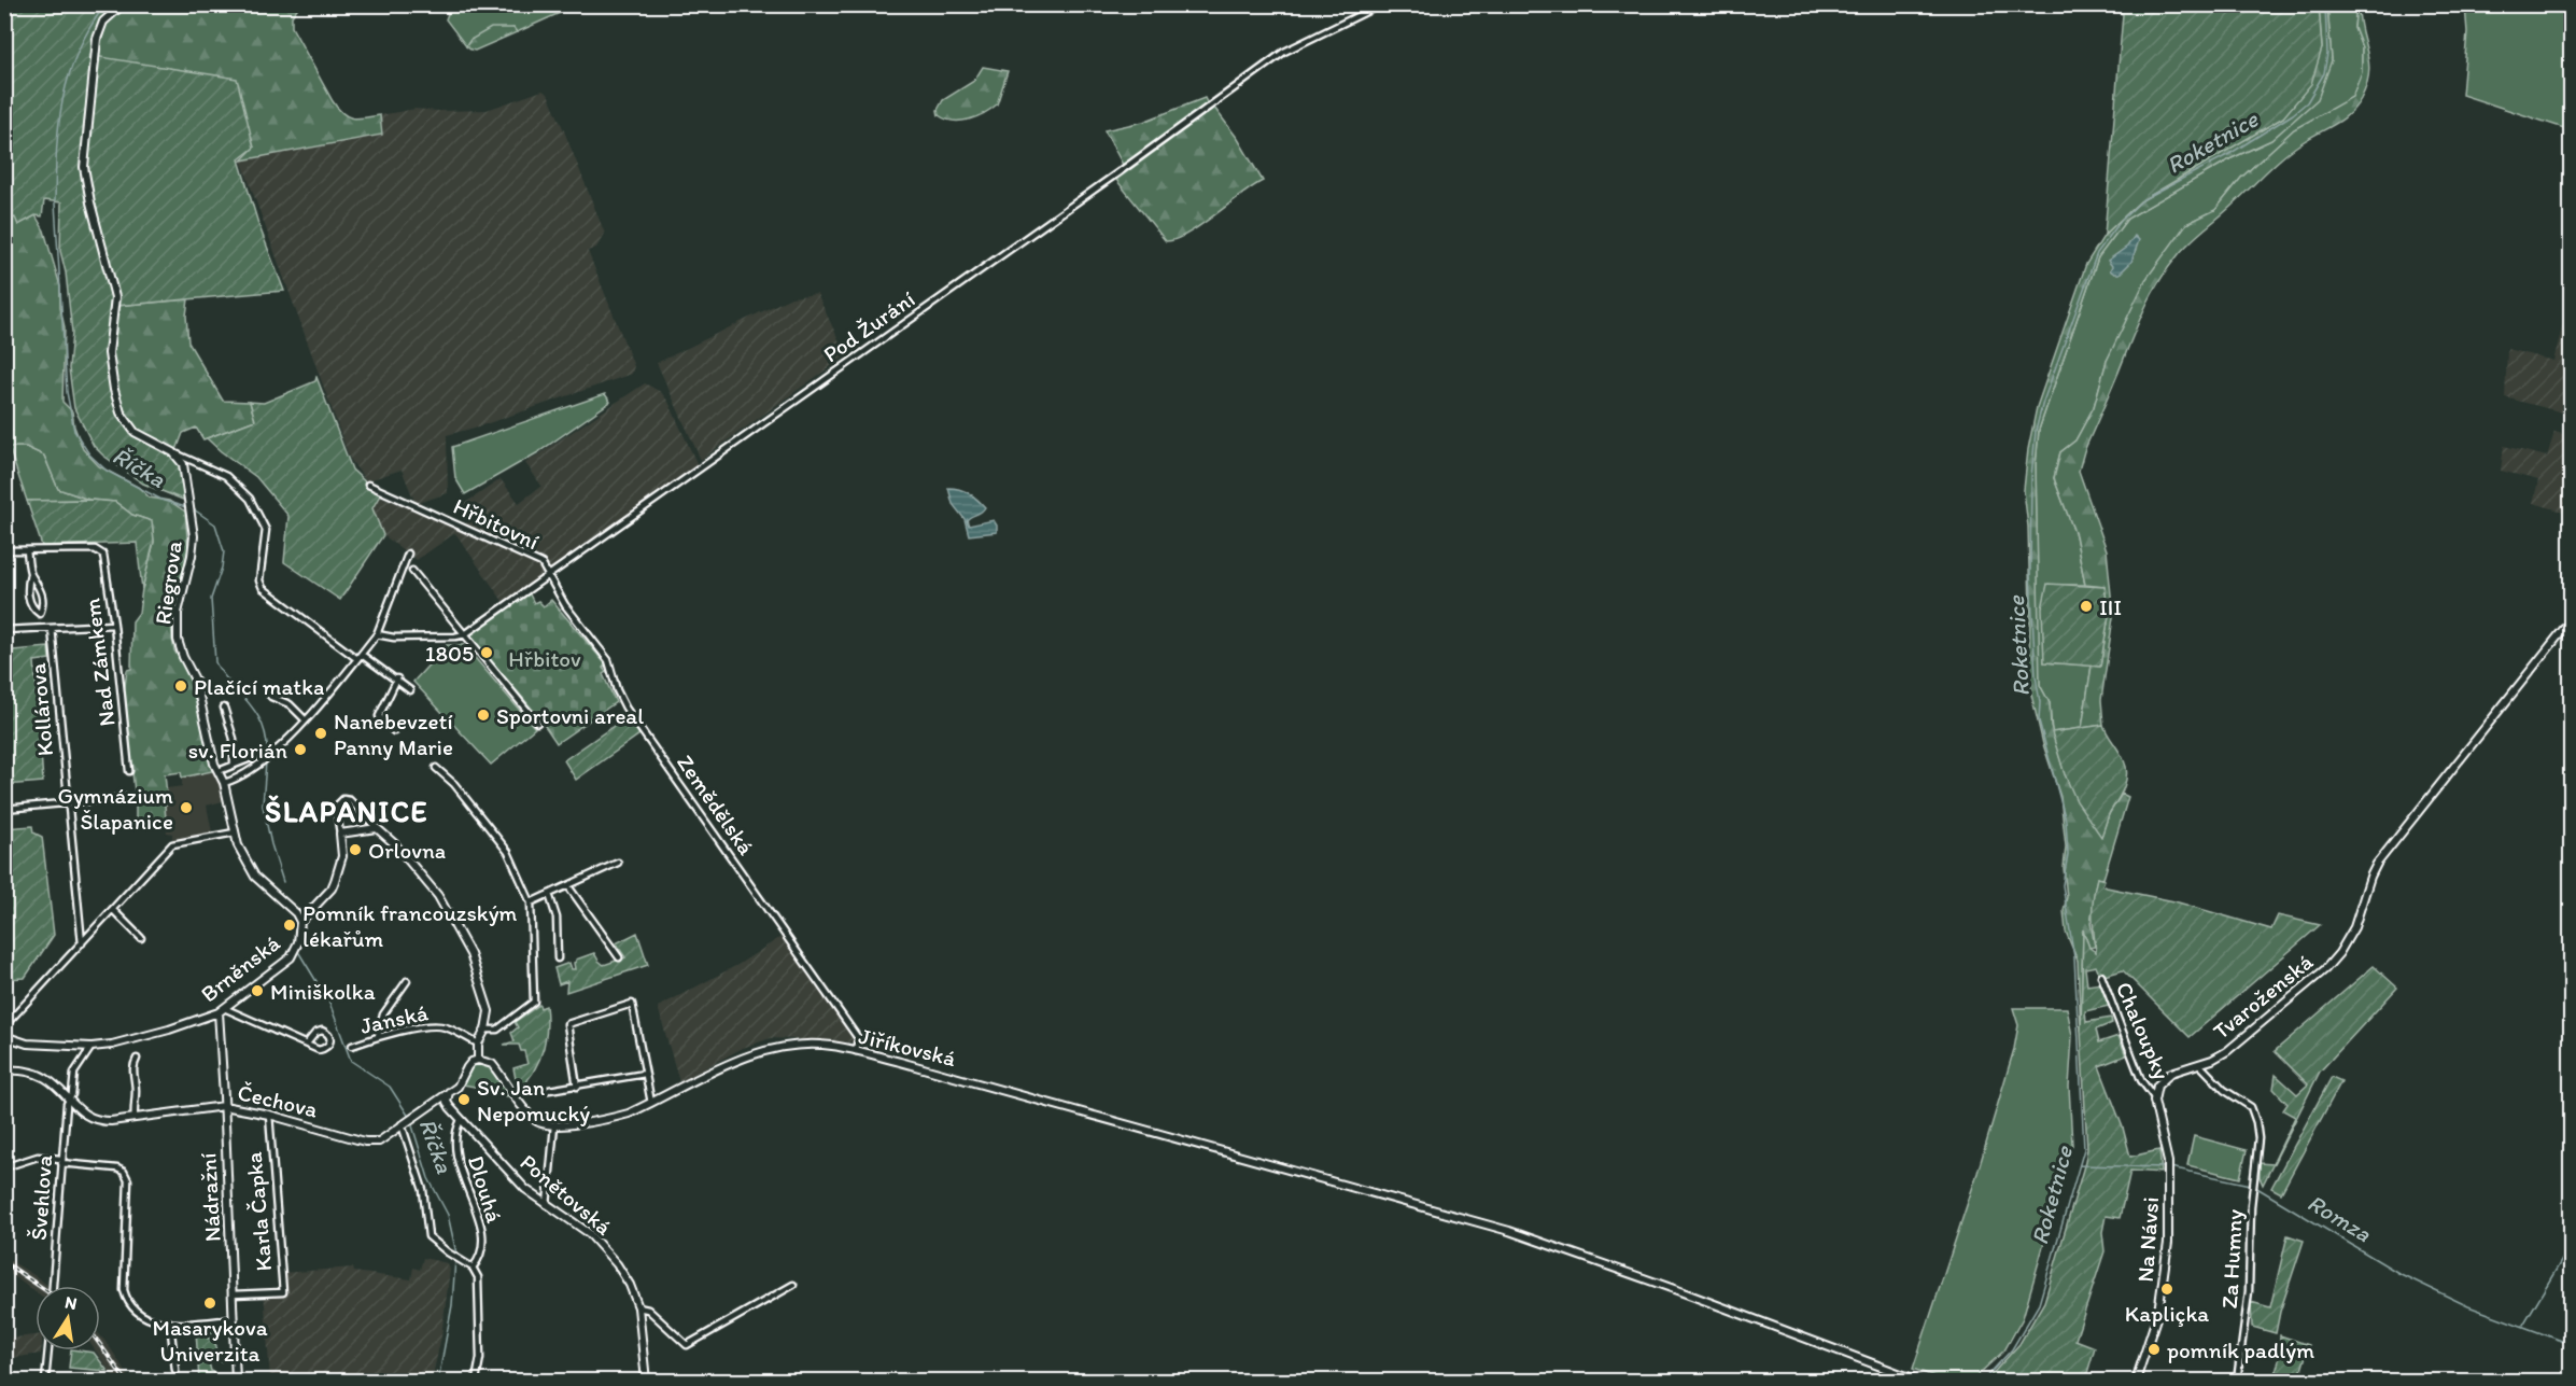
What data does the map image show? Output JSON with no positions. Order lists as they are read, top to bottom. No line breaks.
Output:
{"streets":{"street":["Pod Žurání","Hřbitovní","Riegrova","Nad Zámkem","Kollárova","Zemědělská","Brněnská","Tvaroženská","Janská","Chaloupky","Jiříkovská","Čechova","Dlouhá","Ponětovská","Švehlova","Nádražní","Karla Čapka","Na Návsi","Za Humny"]},"crossings":[["Pod Žurání","Hřbitovní"],["Pod Žurání","Zemědělská"],["Hřbitovní","Zemědělská"],["Riegrova","Brněnská"],["Zemědělská","Jiříkovská"],["Brněnská","Nádražní"],["Tvaroženská","Chaloupky"],["Tvaroženská","Na Návsi"],["Tvaroženská","Za Humny"],["Chaloupky","Na Návsi"],["Čechova","Švehlova"],["Čechova","Nádražní"],["Čechova","Karla Čapka"],["Dlouhá","Ponětovská"],["Nádražní","Karla Čapka"]],"districts":["ŠLAPANICE"],"water":["Roketnice","Říčka","Romza"],"parks":["Hřbitov"],"places":["III","1805","Plačící matka","Sportovni areal","Nanebevzetí Panny Marie","sv. Florián","Gymnázium Šlapanice","Orlovna","Pomník francouzským lékařům","Miniškolka","Sv. Jan Nepomucký","Kapliçka","Masarykova Univerzita","pomník padlým"],"north":"top"}
